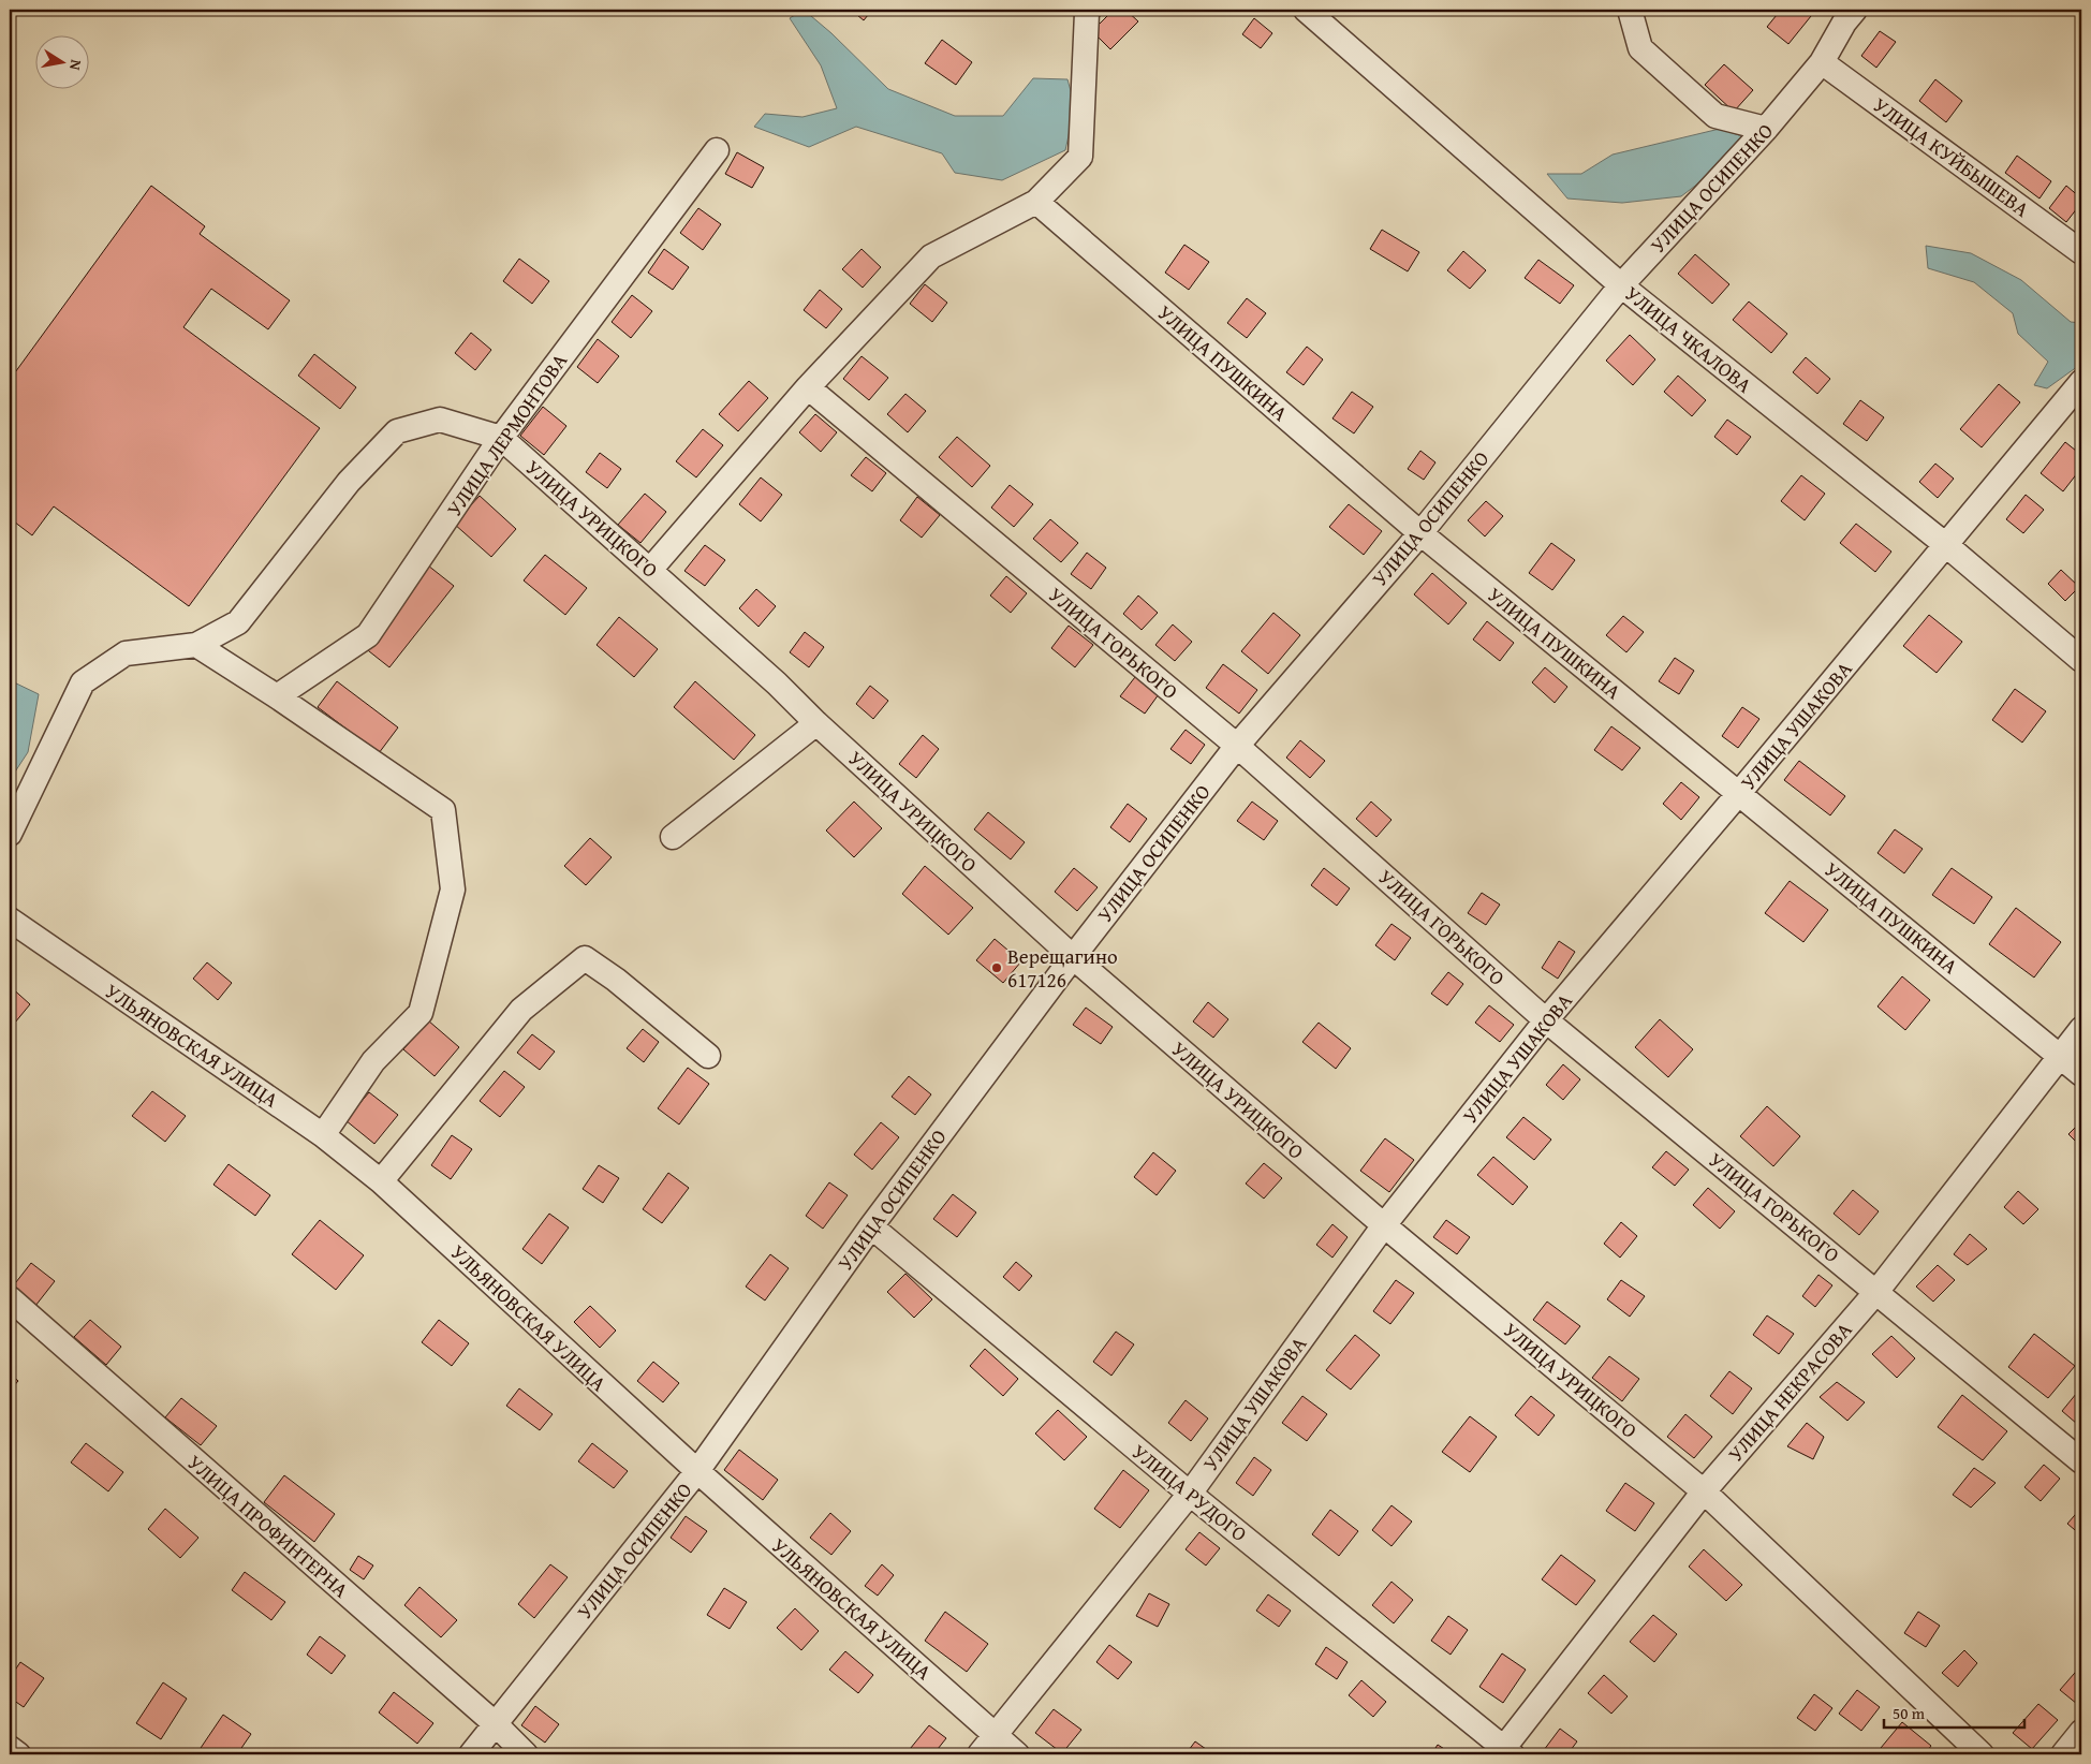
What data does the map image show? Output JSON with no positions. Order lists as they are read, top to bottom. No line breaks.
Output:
{"streets":{"street":["УЛИЦА КУЙБЫШЕВА","УЛИЦА ОСИПЕНКО","УЛИЦА ЧКАЛОВА","УЛИЦА ПУШКИНА","УЛИЦА ЛЕРМОНТОВА","УЛИЦА УРИЦКОГО","УЛИЦА ГОРЬКОГО","УЛИЦА УШАКОВА","УЛЬЯНОВСКАЯ УЛИЦА","УЛИЦА НЕКРАСОВА","УЛИЦА РУДОГО","УЛИЦА ПРОФИНТЕРНА"]},"crossings":[["УЛИЦА КУЙБЫШЕВА","УЛИЦА ОСИПЕНКО"],["УЛИЦА ОСИПЕНКО","УЛИЦА ЧКАЛОВА"],["УЛИЦА ОСИПЕНКО","УЛИЦА ПУШКИНА"],["УЛИЦА ОСИПЕНКО","УЛИЦА УРИЦКОГО"],["УЛИЦА ОСИПЕНКО","УЛИЦА ГОРЬКОГО"],["УЛИЦА ОСИПЕНКО","УЛЬЯНОВСКАЯ УЛИЦА"],["УЛИЦА ОСИПЕНКО","УЛИЦА РУДОГО"],["УЛИЦА ОСИПЕНКО","УЛИЦА ПРОФИНТЕРНА"],["УЛИЦА ЧКАЛОВА","УЛИЦА УШАКОВА"],["УЛИЦА ПУШКИНА","УЛИЦА УШАКОВА"],["УЛИЦА ПУШКИНА","УЛИЦА НЕКРАСОВА"],["УЛИЦА ЛЕРМОНТОВА","УЛИЦА УРИЦКОГО"],["УЛИЦА УРИЦКОГО","УЛИЦА УШАКОВА"],["УЛИЦА УРИЦКОГО","УЛИЦА НЕКРАСОВА"],["УЛИЦА ГОРЬКОГО","УЛИЦА УШАКОВА"],["УЛИЦА ГОРЬКОГО","УЛИЦА НЕКРАСОВА"],["УЛИЦА УШАКОВА","УЛЬЯНОВСКАЯ УЛИЦА"],["УЛИЦА УШАКОВА","УЛИЦА РУДОГО"],["УЛИЦА НЕКРАСОВА","УЛИЦА РУДОГО"]],"places":["Верещагино 617126"],"scale_bar":"50 m","north":"right"}
